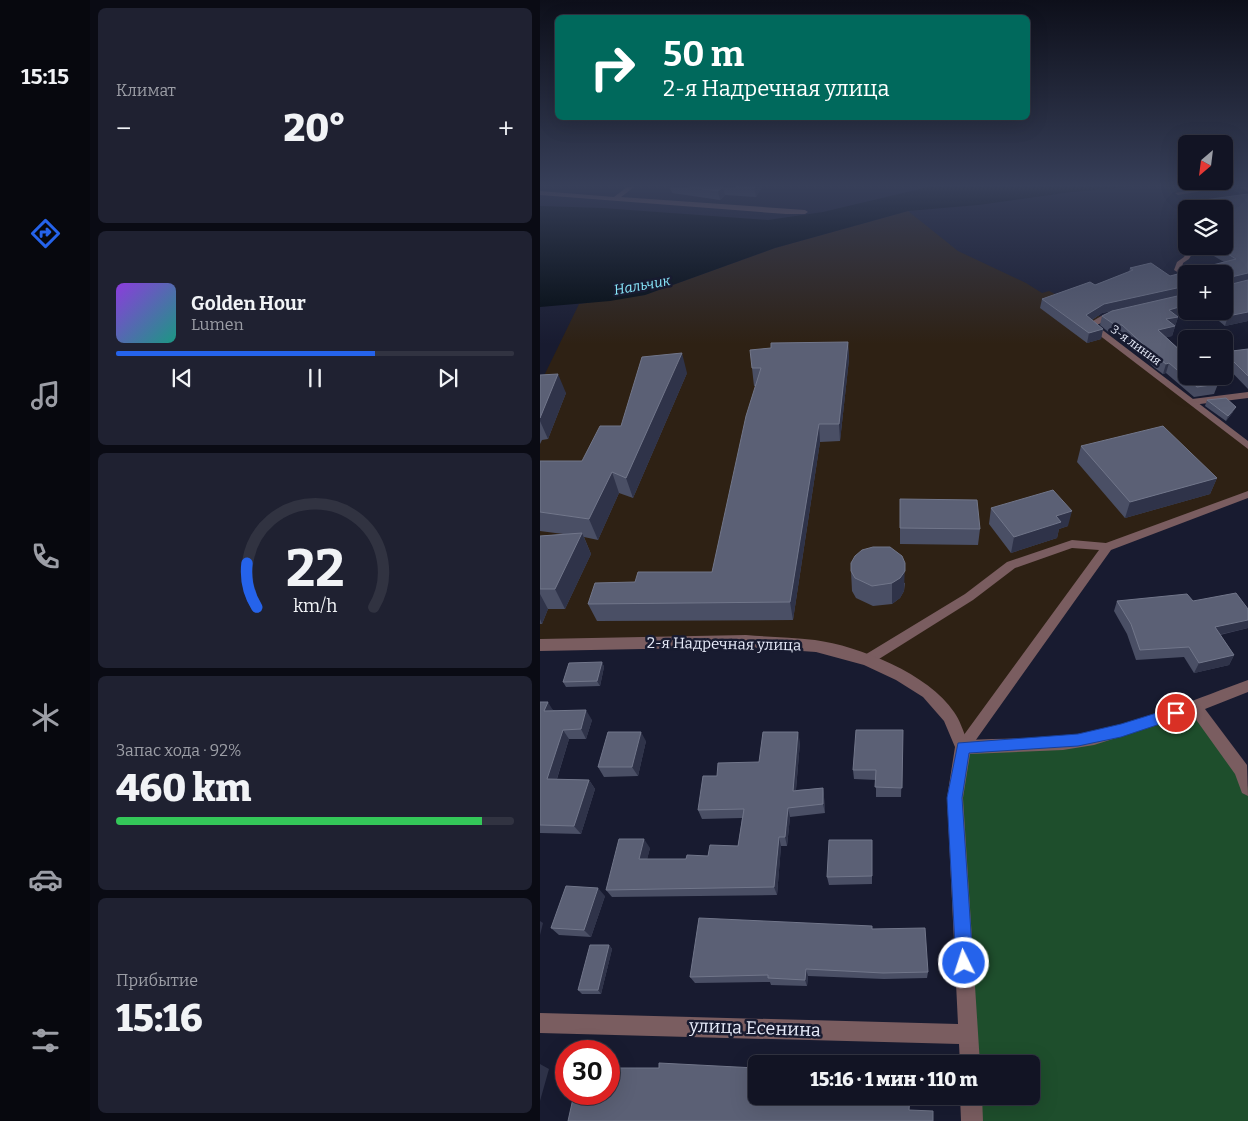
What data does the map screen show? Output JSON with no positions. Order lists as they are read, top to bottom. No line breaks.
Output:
{"streets":{"street":["3-я линия","2-я Надречная улица","улица Есенина"]},"water":["Нальчик"],"north":"bottom left","page":{"tabs":"15:15","tile":["Климат",["Запас хода · 92%","460 km"],["Прибытие","15:16"]],"turn":["50 m","2-я Надречная улица"],"heat":["−","20°","+"],"map_buttons":["+","−"],"song":["Golden Hour","Lumen"],"limit":"30","trip":"15:16 · 1 мин · 110 m","gauge":["22","km/h"]}}
